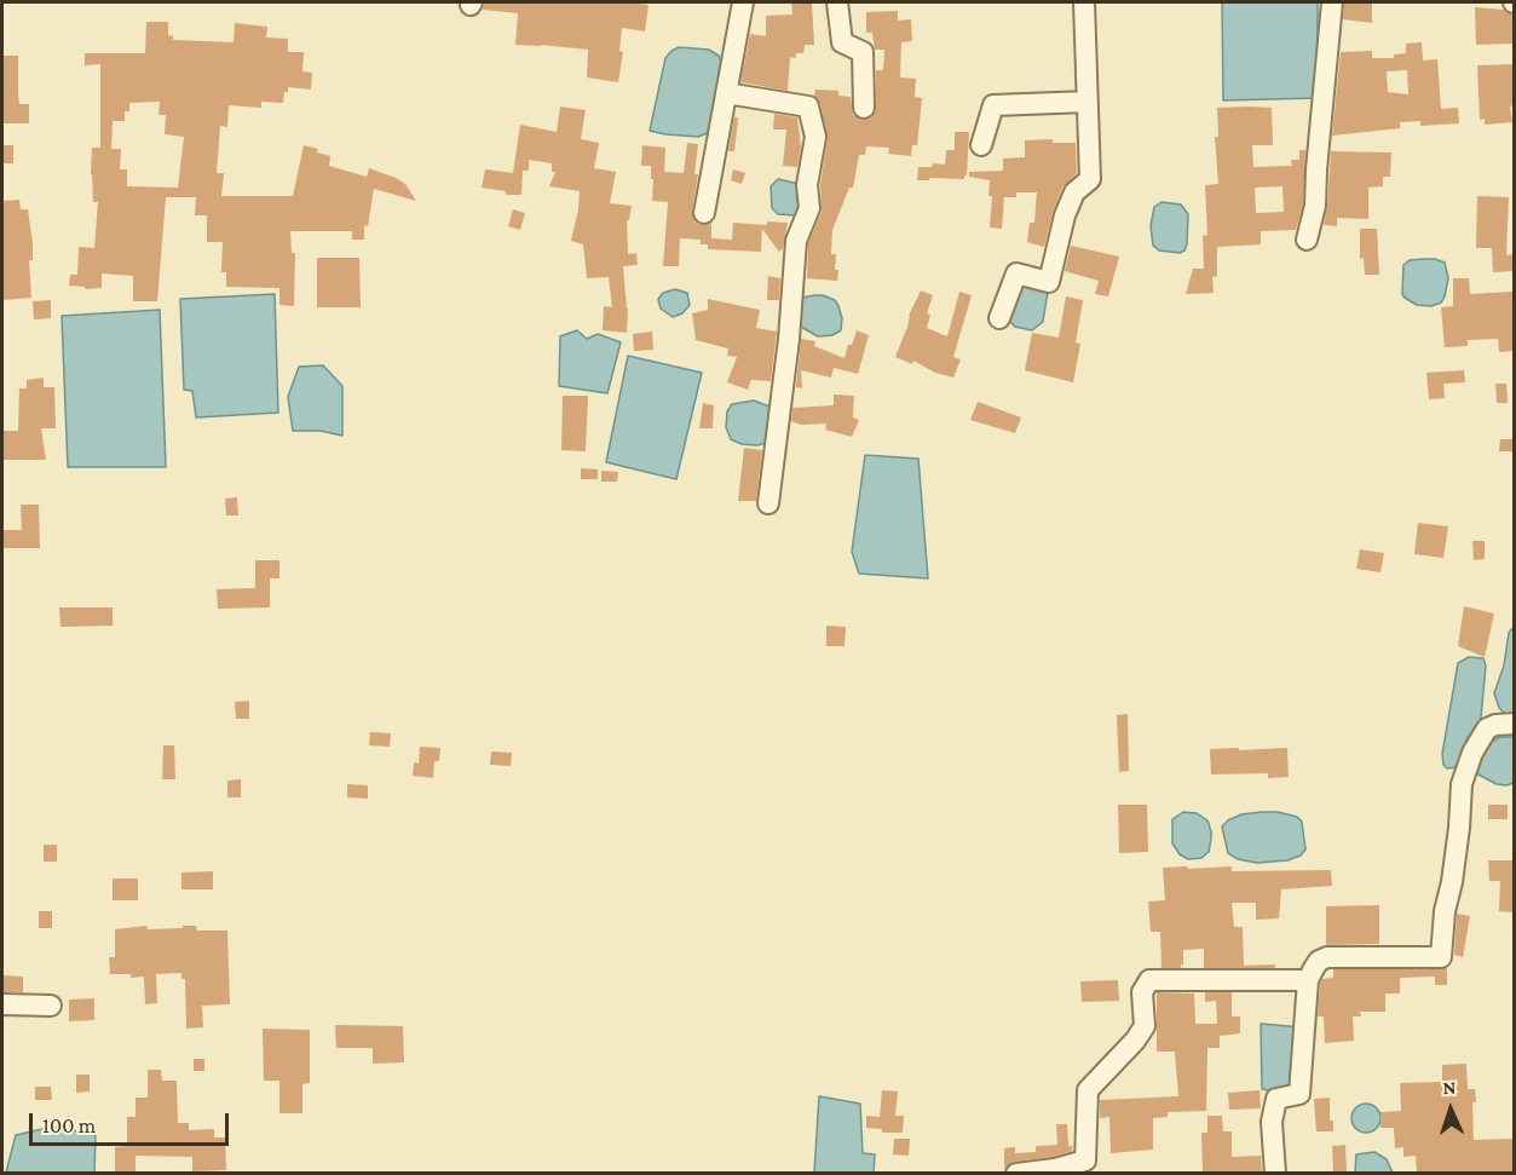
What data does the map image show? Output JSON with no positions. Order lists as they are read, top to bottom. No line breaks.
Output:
{"scale_bar":"100 m","north":"top"}
